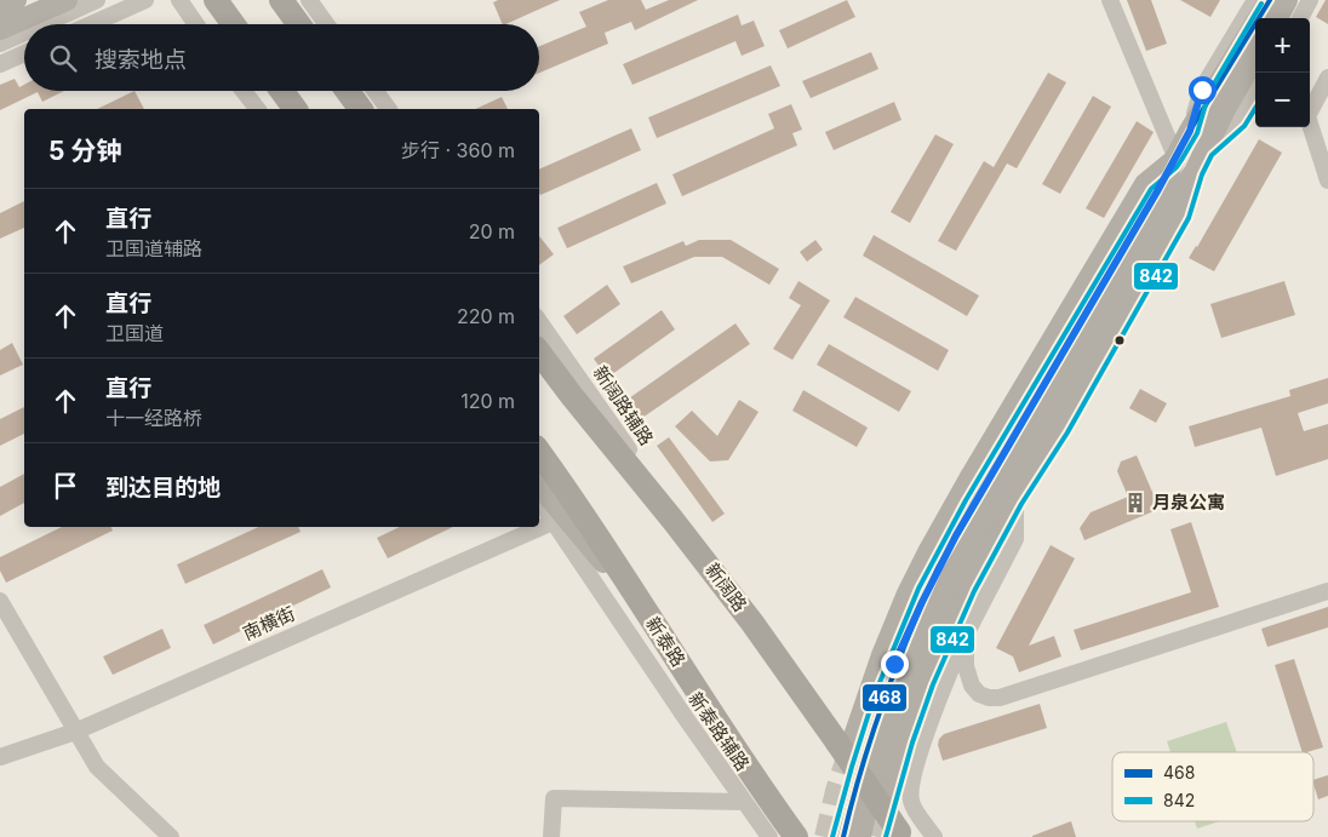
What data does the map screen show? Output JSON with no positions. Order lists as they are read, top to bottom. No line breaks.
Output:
{"streets":{"highway":["新阔路","新泰路"],"street":["新阔路辅路","南横街","新泰路辅路"]},"crossings":[["新阔路辅路","新阔路"],["南横街","新泰路辅路"]],"places":{"building":["月泉公寓"]},"lines":["transit line 468","transit line 842"],"legend":["468","842"],"page":{"map_buttons":["+","−"],"search":"搜索地点","heading":["5 分钟","步行 · 360 m"],"list":[["直行","卫国道辅路","20 m"],["直行","卫国道","220 m"],["直行","十一经路桥","120 m"],"到达目的地"]}}
